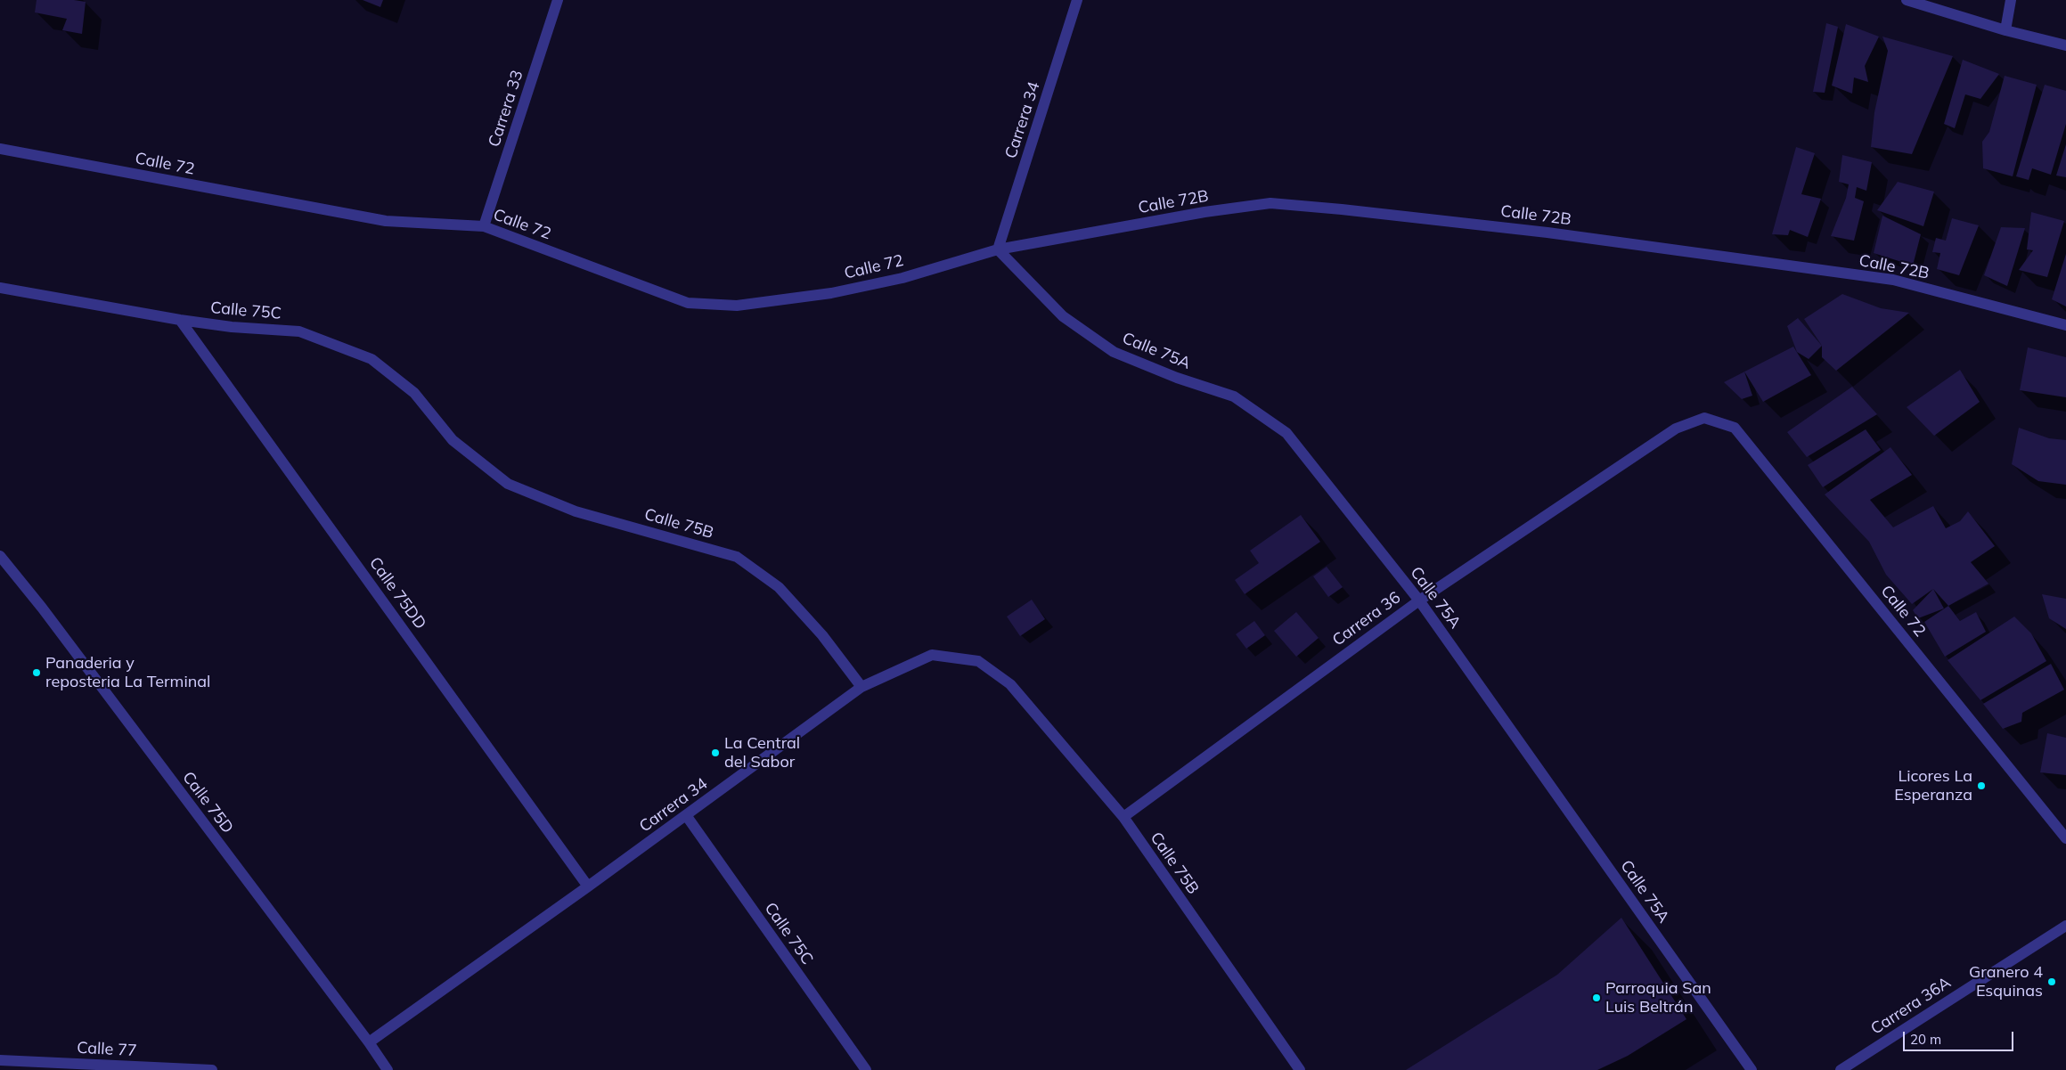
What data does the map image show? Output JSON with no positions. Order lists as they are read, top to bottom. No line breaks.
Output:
{"streets":{"street":["Carrera 33","Carrera 34","Calle 72","Calle 72B","Calle 75C","Calle 75A","Calle 75B","Calle 75DD","Carrera 36","Calle 75D","Carrera 36A","Calle 77"]},"crossings":[["Carrera 33","Calle 72"],["Carrera 34","Calle 72"],["Carrera 34","Calle 72B"],["Carrera 34","Calle 75C"],["Carrera 34","Calle 75A"],["Carrera 34","Calle 75B"],["Carrera 34","Calle 75DD"],["Carrera 34","Calle 75D"],["Calle 72","Calle 72B"],["Calle 72","Calle 75A"],["Calle 72","Carrera 36"],["Calle 72B","Calle 75A"],["Calle 75C","Calle 75B"],["Calle 75C","Calle 75DD"],["Calle 75A","Carrera 36"],["Calle 75B","Carrera 36"]],"places":["Panaderia y reposteria La Terminal","La Central del Sabor","Licores La Esperanza","Granero 4 Esquinas","Parroquia San Luis Beltrán"],"scale_bar":"20 m"}
